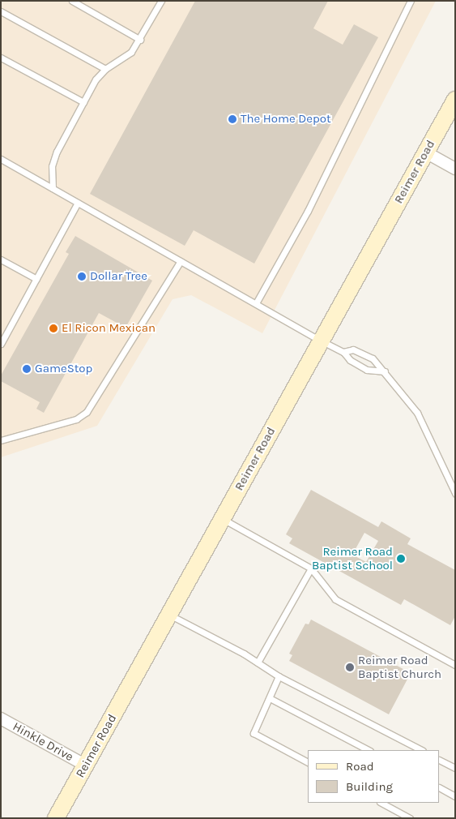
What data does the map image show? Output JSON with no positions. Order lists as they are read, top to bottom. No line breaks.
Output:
{"streets":{"street":["Reimer Road","Hinkle Drive"]},"crossings":[["Reimer Road","Hinkle Drive"]],"places":["The Home Depot","Dollar Tree","El Ricon Mexican","GameStop","Reimer Road Baptist School","Reimer Road Baptist Church"],"legend":["Road","Building"]}
